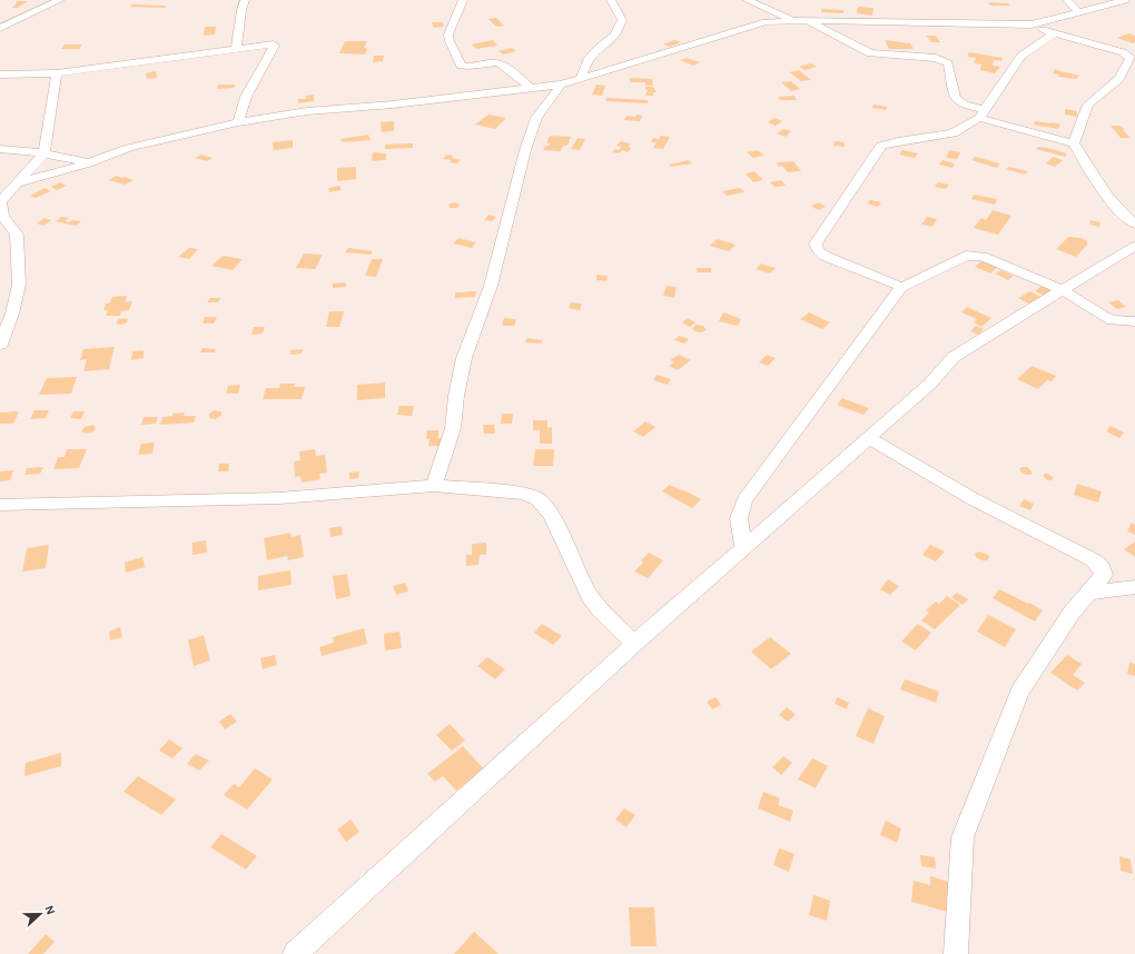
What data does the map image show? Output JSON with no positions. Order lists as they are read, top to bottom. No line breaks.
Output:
{"north":"right"}
